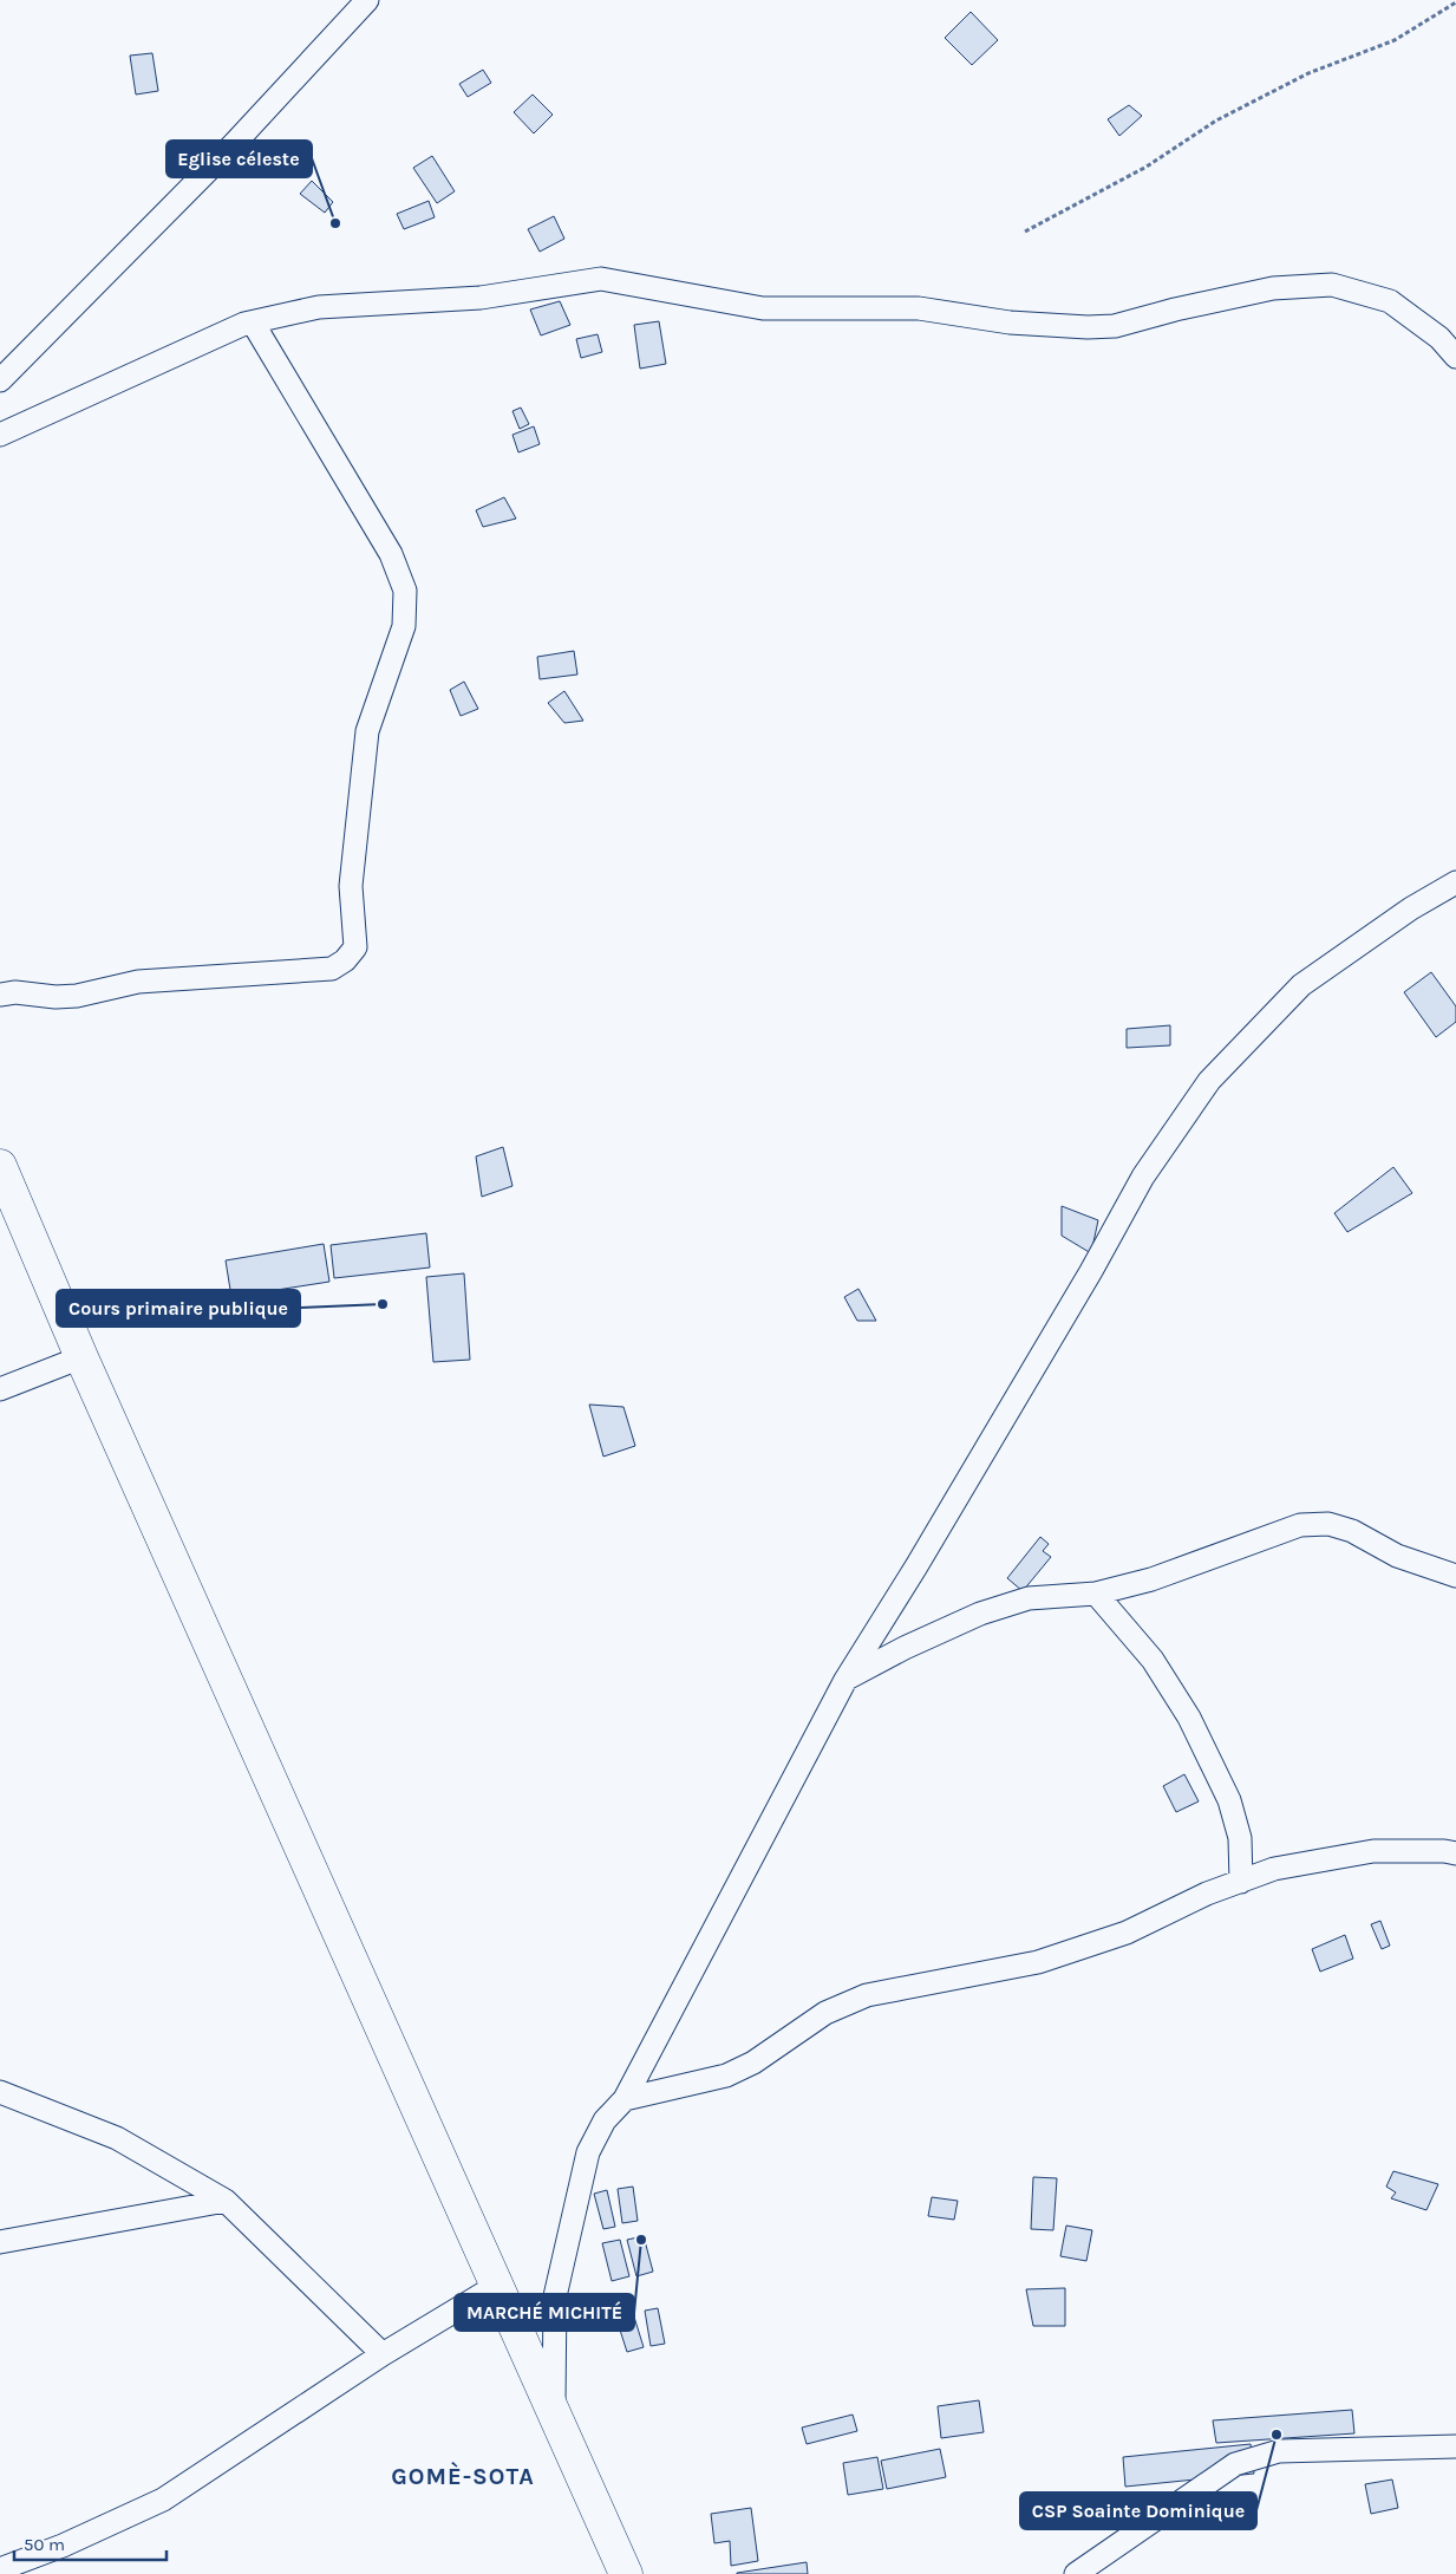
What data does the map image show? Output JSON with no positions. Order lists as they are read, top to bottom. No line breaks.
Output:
{"districts":["GOMÈ-SOTA"],"places":["Eglise céleste","Cours primaire publique","MARCHÉ MICHITÉ","CSP Soainte Dominique"],"scale_bar":"50 m"}
